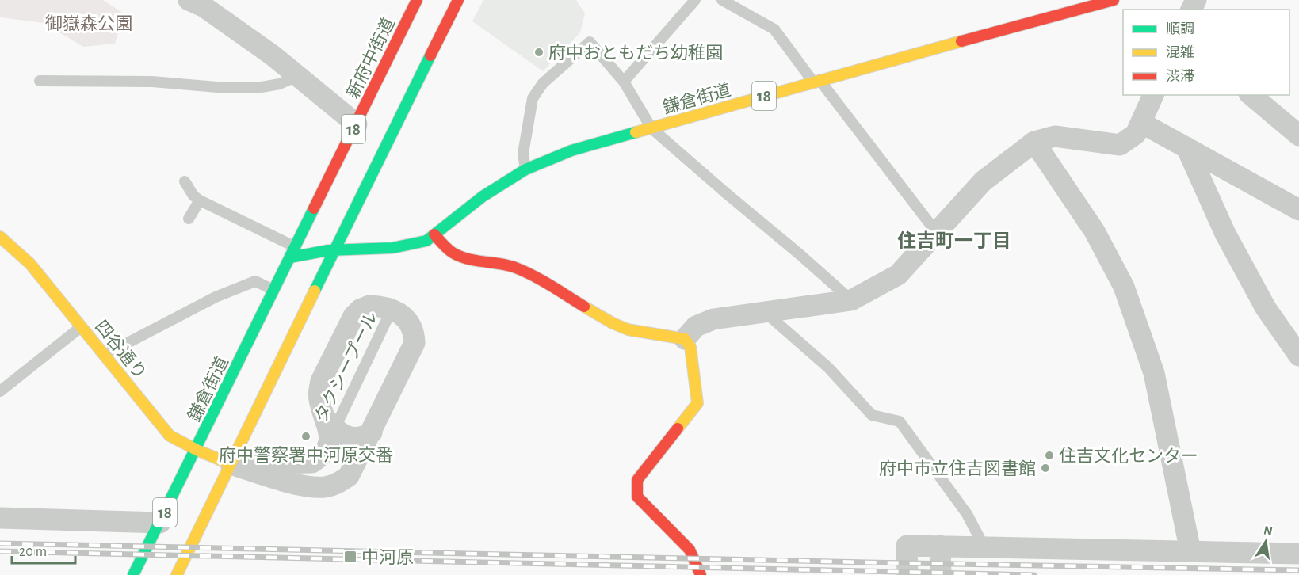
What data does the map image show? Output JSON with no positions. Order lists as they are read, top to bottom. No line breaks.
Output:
{"streets":{"main road":["新府中街道","18","鎌倉街道","四谷通り"],"lane":["タクシープール"]},"crossings":[["新府中街道","鎌倉街道"],["18","鎌倉街道"],["18","四谷通り"],["鎌倉街道","四谷通り"]],"districts":["住吉町一丁目"],"parks":["御嶽森公園"],"places":{"other":["府中おともだち幼稚園","府中警察署中河原交番","住吉文化センター","府中市立住吉図書館"],"transit":["中河原"]},"legend":["順調","混雑","渋滞"],"scale_bar":"20 m","north":"top"}
